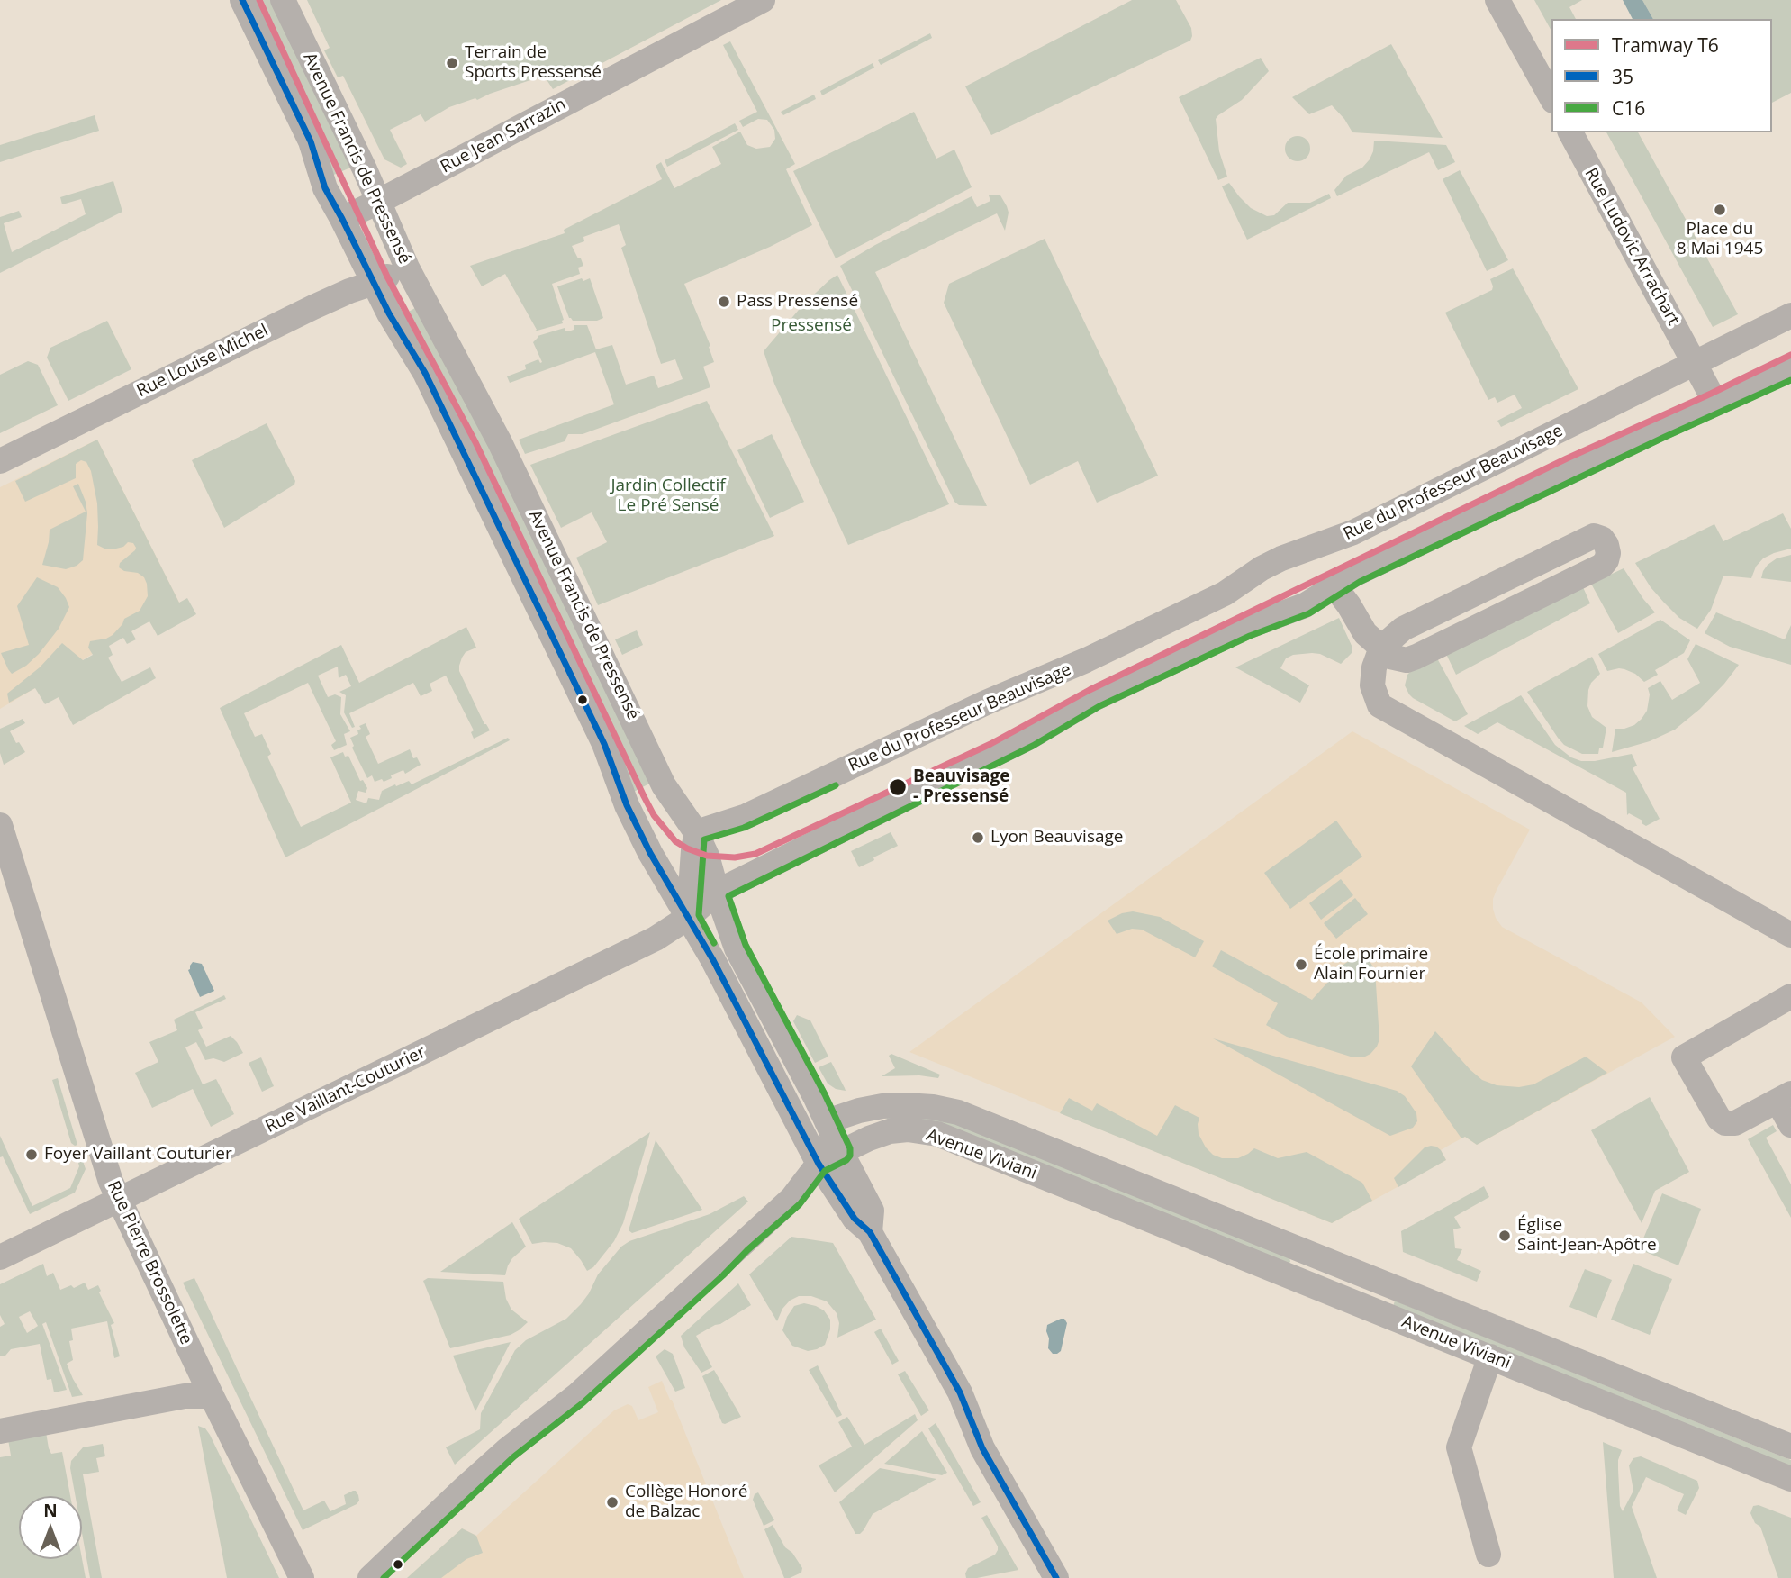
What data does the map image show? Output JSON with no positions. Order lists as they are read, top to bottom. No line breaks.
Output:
{"streets":{"street":["Rue Jean Sarrazin","Avenue Francis de Pressensé","Rue Ludovic Arrachart","Rue Louise Michel","Rue du Professeur Beauvisage","Rue Vaillant-Couturier","Avenue Viviani","Rue Pierre Brossolette"]},"crossings":[["Rue Jean Sarrazin","Avenue Francis de Pressensé"],["Avenue Francis de Pressensé","Rue Louise Michel"],["Avenue Francis de Pressensé","Rue du Professeur Beauvisage"],["Avenue Francis de Pressensé","Rue Vaillant-Couturier"],["Avenue Francis de Pressensé","Avenue Viviani"],["Rue Ludovic Arrachart","Rue du Professeur Beauvisage"],["Rue Vaillant-Couturier","Rue Pierre Brossolette"]],"parks":["Pressensé","Jardin Collectif Le Pré Sensé"],"places":["Terrain de Sports Pressensé","Place du 8 Mai 1945","Pass Pressensé","Beauvisage - Pressensé","Lyon Beauvisage","École primaire Alain Fournier","Foyer Vaillant Couturier","Église Saint-Jean-Apôtre","Collège Honoré de Balzac"],"lines":["tram line T6","transit line 35","transit line C16"],"legend":["Tramway T6","35","C16"],"north":"top"}
